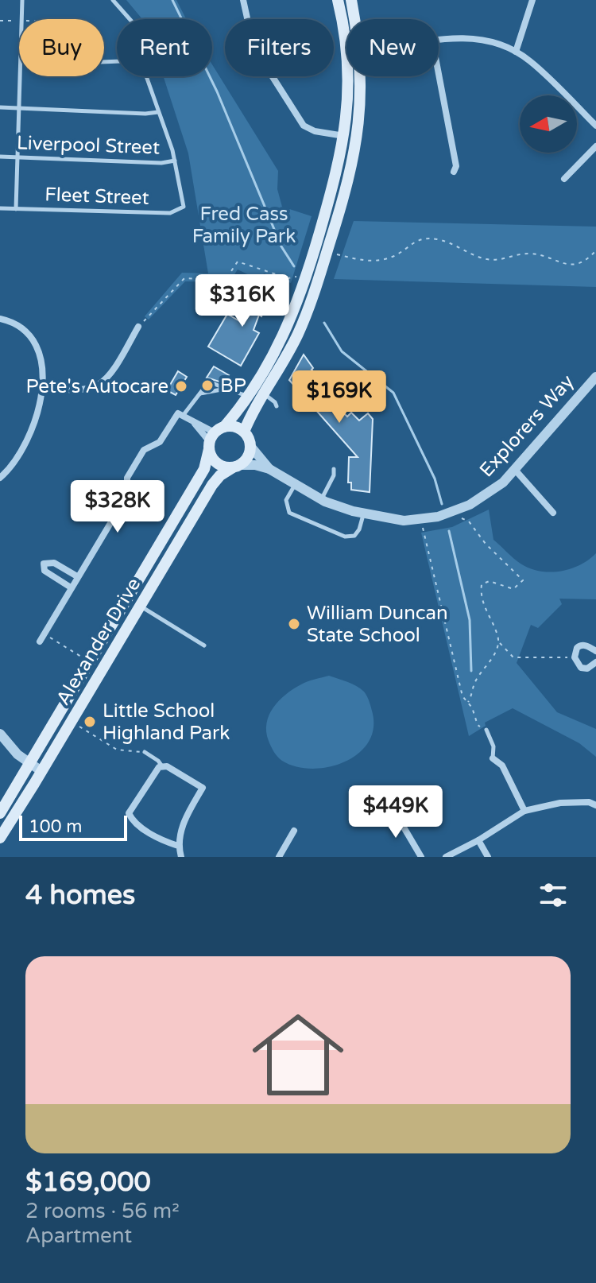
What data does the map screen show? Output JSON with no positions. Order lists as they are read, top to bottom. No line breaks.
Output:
{"streets":{"main road":["Alexander Drive"],"street":["Explorers Way"],"lane":["Liverpool Street","Fleet Street"]},"crossings":[["Liverpool Street","Fleet Street"],["Explorers Way","Alexander Drive"]],"parks":["Fred Cass Family Park"],"places":["BP","Pete's Autocare","William Duncan State School","Little School Highland Park"],"scale_bar":"100 m","north":"left","page":{"chip":["Buy","Rent","Filters","New"],"price":["$316K","$169K","$328K","$449K"],"scale":"100 m","heading":"4 homes","list":[{"name":"$169,000","note":"2 rooms · 56 m² · Apartment"}]}}
